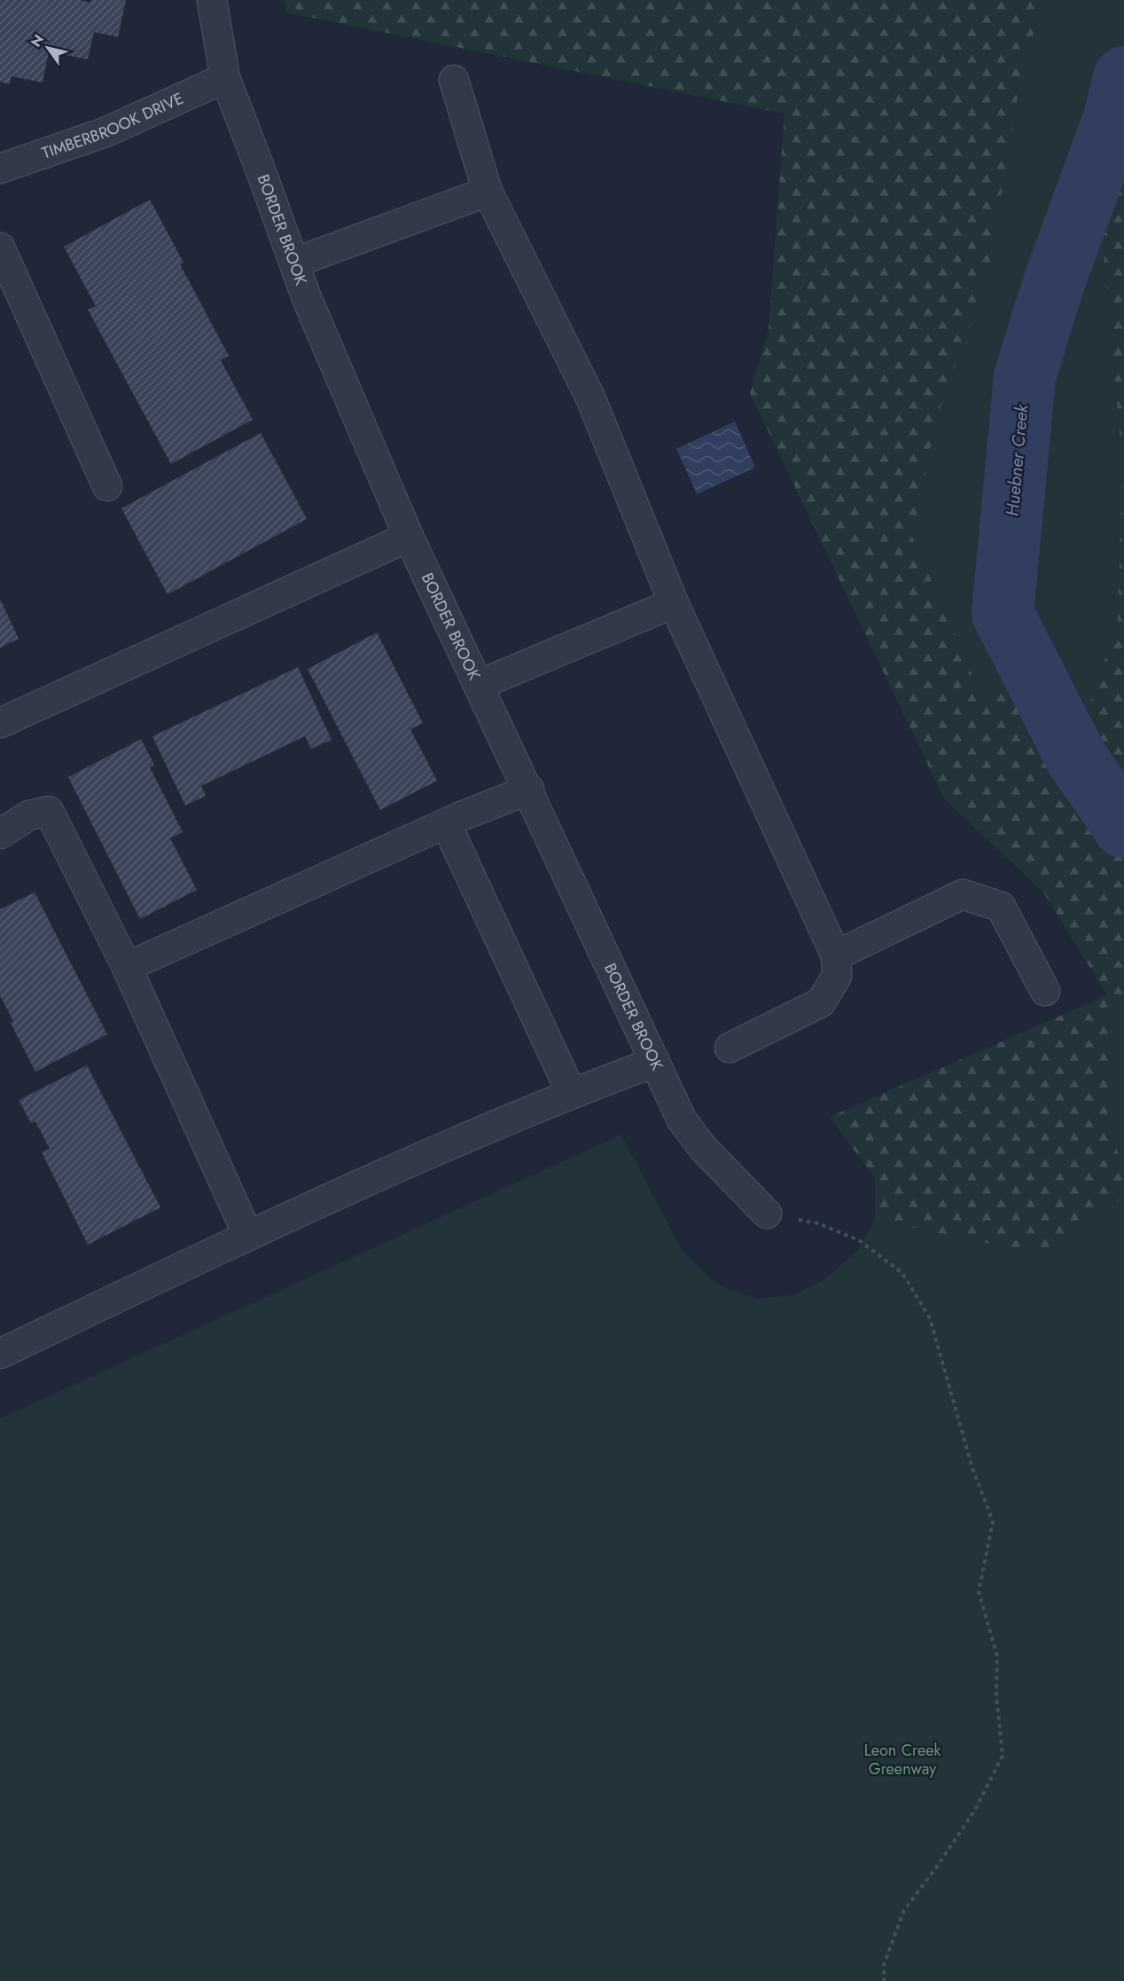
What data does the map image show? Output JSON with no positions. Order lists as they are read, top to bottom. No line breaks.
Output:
{"streets":{"street":["TIMBERBROOK DRIVE","BORDER BROOK"]},"crossings":[["TIMBERBROOK DRIVE","BORDER BROOK"]],"water":["Huebner Creek"],"parks":["Leon Creek Greenway"],"north":"top left"}
